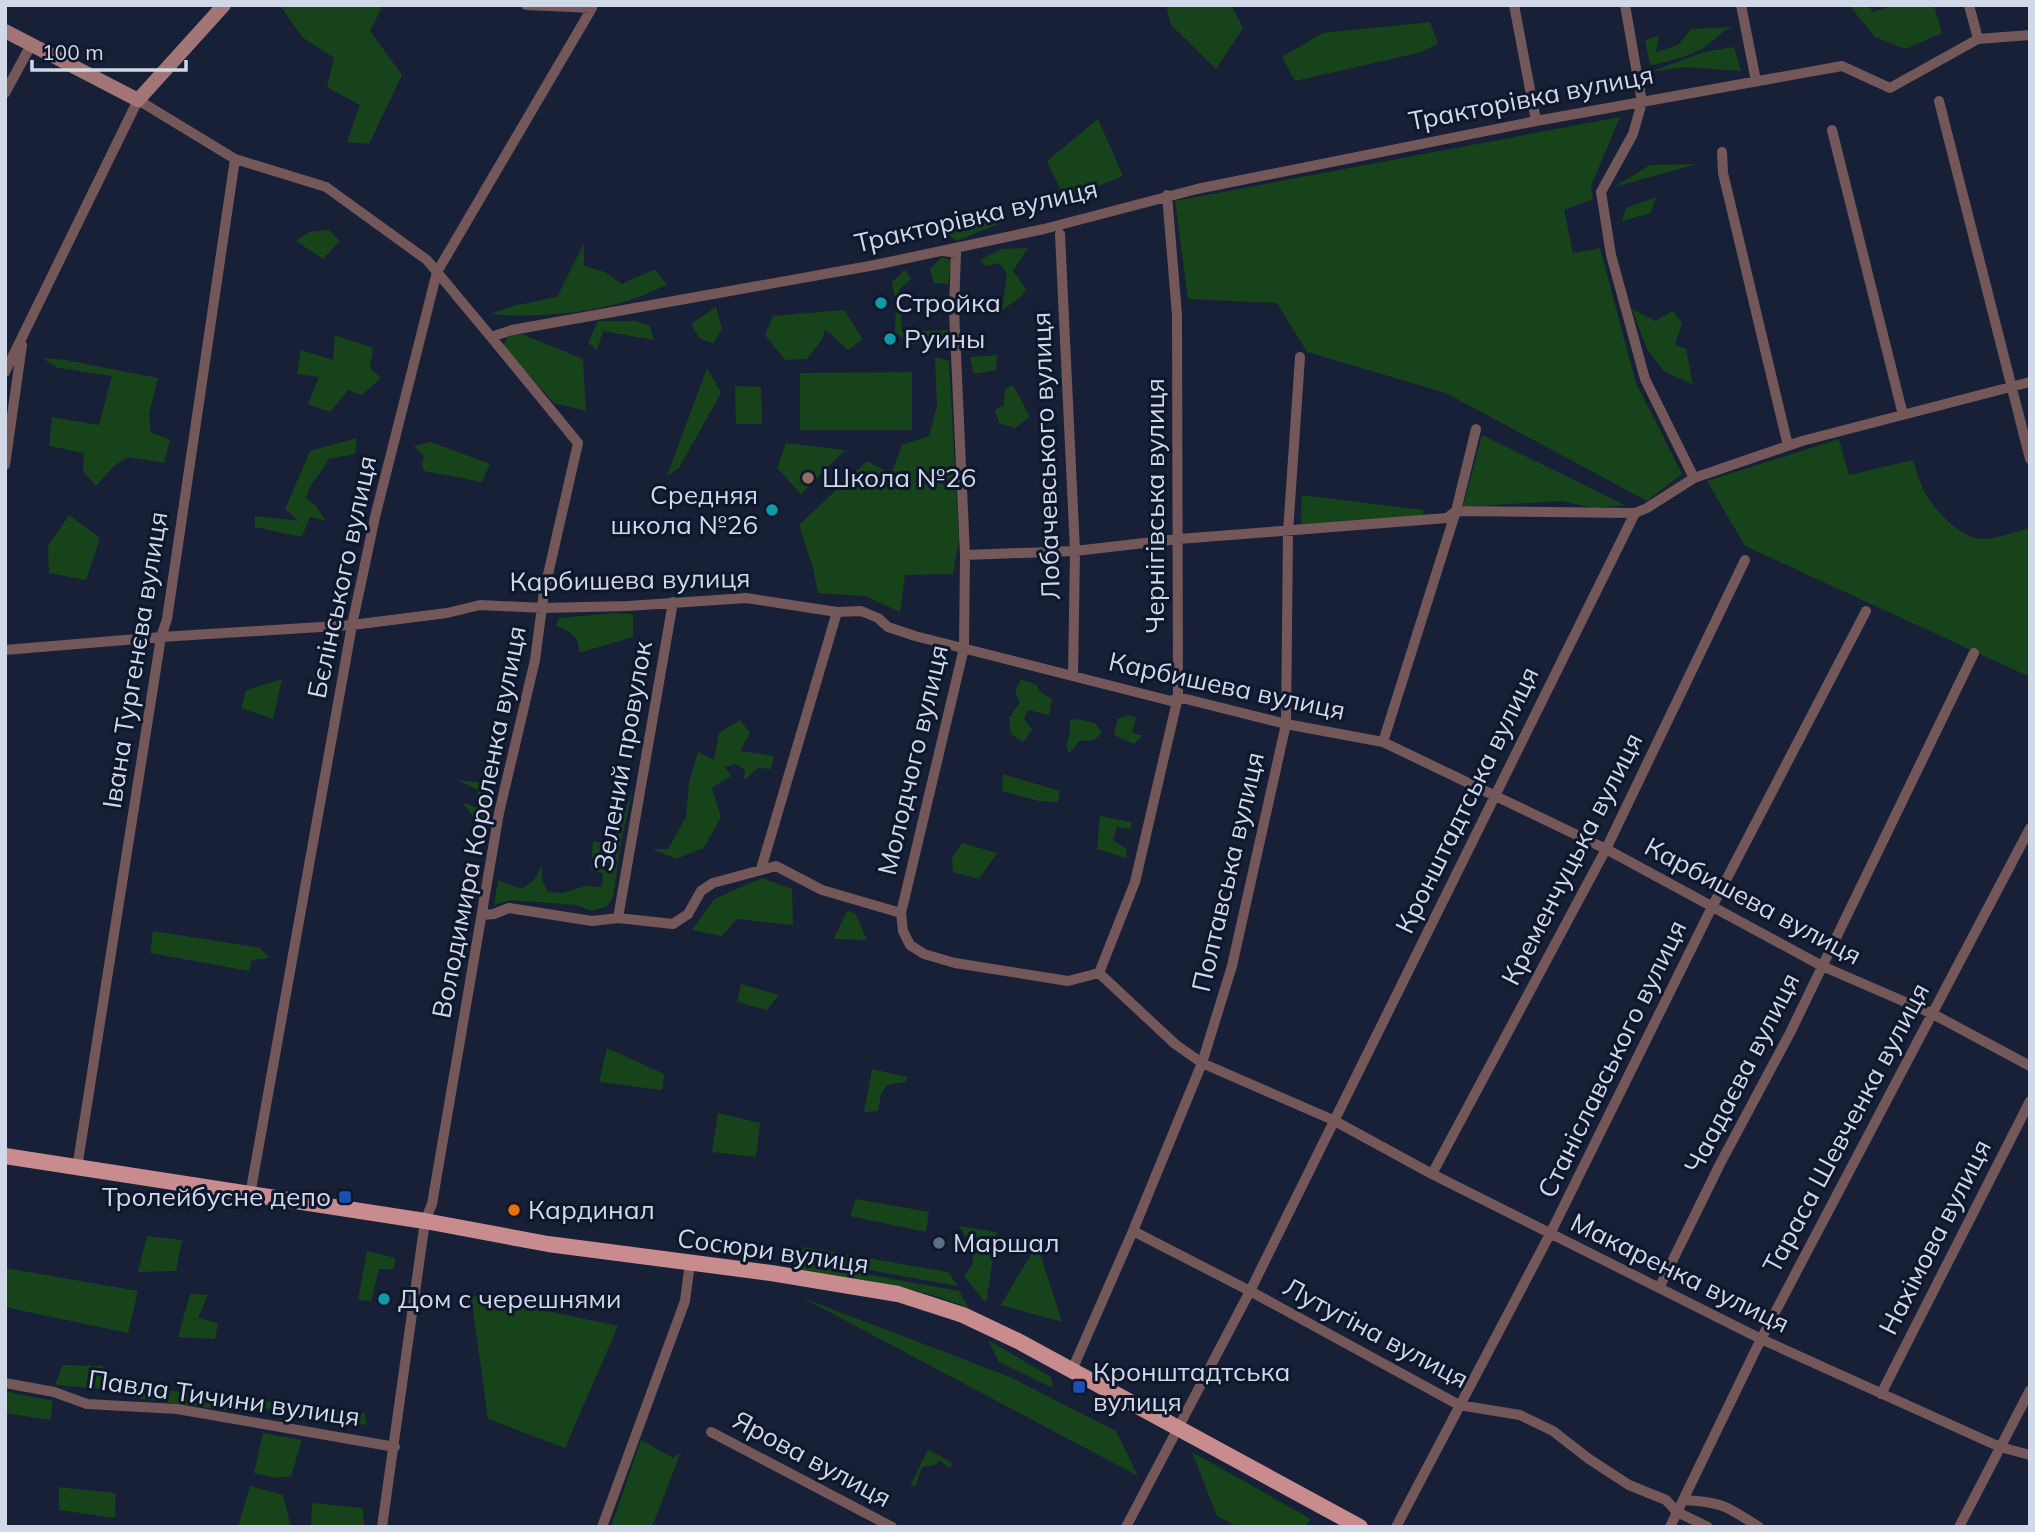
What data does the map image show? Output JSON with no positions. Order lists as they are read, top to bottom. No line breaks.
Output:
{"streets":{"main road":["Сосюри вулиця"],"street":["Тракторівка вулиця","Лобачевського вулиця","Чернігівська вулиця","Бєлінського вулиця","Карбишева вулиця","Івана Тургенєва вулиця","Зелений провулок","Молодчого вулиця","Кронштадтська вулиця","Володимира Короленка вулиця","Кременчуцька вулиця","Полтавська вулиця","Станіславського вулиця","Чаадаєва вулиця","Тараса Шевченка вулиця","Нахімова вулиця","Макаренка вулиця","Лутугіна вулиця","Павла Тичини вулиця","Ярова вулиця"]},"crossings":[["Тракторівка вулиця","Чернігівська вулиця"],["Тракторівка вулиця","Молодчого вулиця"],["Тракторівка вулиця","Володимира Короленка вулиця"],["Лобачевського вулиця","Карбишева вулиця"],["Чернігівська вулиця","Карбишева вулиця"],["Чернігівська вулиця","Макаренка вулиця"],["Бєлінського вулиця","Карбишева вулиця"],["Бєлінського вулиця","Сосюри вулиця"],["Карбишева вулиця","Івана Тургенєва вулиця"],["Карбишева вулиця","Зелений провулок"],["Карбишева вулиця","Молодчого вулиця"],["Карбишева вулиця","Кронштадтська вулиця"],["Карбишева вулиця","Володимира Короленка вулиця"],["Карбишева вулиця","Кременчуцька вулиця"],["Карбишева вулиця","Полтавська вулиця"],["Карбишева вулиця","Станіславського вулиця"],["Карбишева вулиця","Чаадаєва вулиця"],["Карбишева вулиця","Тараса Шевченка вулиця"],["Івана Тургенєва вулиця","Сосюри вулиця"],["Кронштадтська вулиця","Сосюри вулиця"],["Кронштадтська вулиця","Макаренка вулиця"],["Кронштадтська вулиця","Лутугіна вулиця"],["Володимира Короленка вулиця","Сосюри вулиця"],["Володимира Короленка вулиця","Павла Тичини вулиця"],["Кременчуцька вулиця","Макаренка вулиця"],["Полтавська вулиця","Сосюри вулиця"],["Полтавська вулиця","Макаренка вулиця"],["Полтавська вулиця","Лутугіна вулиця"],["Станіславського вулиця","Макаренка вулиця"],["Станіславського вулиця","Лутугіна вулиця"],["Чаадаєва вулиця","Макаренка вулиця"],["Тараса Шевченка вулиця","Макаренка вулиця"],["Тараса Шевченка вулиця","Лутугіна вулиця"],["Нахімова вулиця","Макаренка вулиця"]],"places":{"other":["Стройка","Руины","Школа №26","Средняя школа №26","Кардинал","Маршал","Дом с черешнями"],"transit":["Тролейбусне депо","Кронштадтська вулиця"]},"scale_bar":"100 m"}
